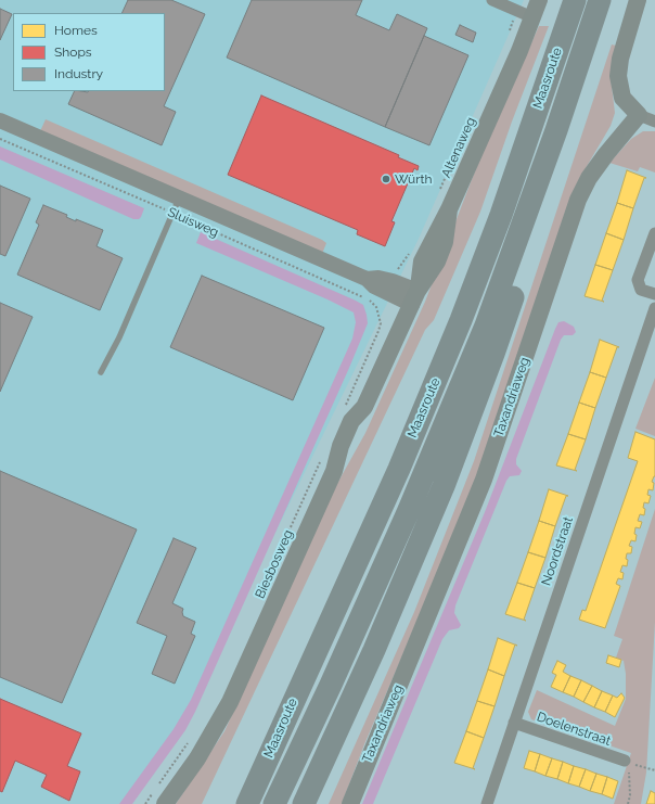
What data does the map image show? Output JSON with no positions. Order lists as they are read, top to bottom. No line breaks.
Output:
{"streets":{"highway":["Maasroute"],"main road":["Altenaweg","Taxandriaweg","Biesbosweg"],"street":["Sluisweg","Noordstraat","Doelenstraat"]},"crossings":[["Altenaweg","Sluisweg"],["Altenaweg","Biesbosweg"],["Sluisweg","Biesbosweg"],["Noordstraat","Doelenstraat"]],"places":["Würth"],"legend":["Homes","Shops","Industry"]}
